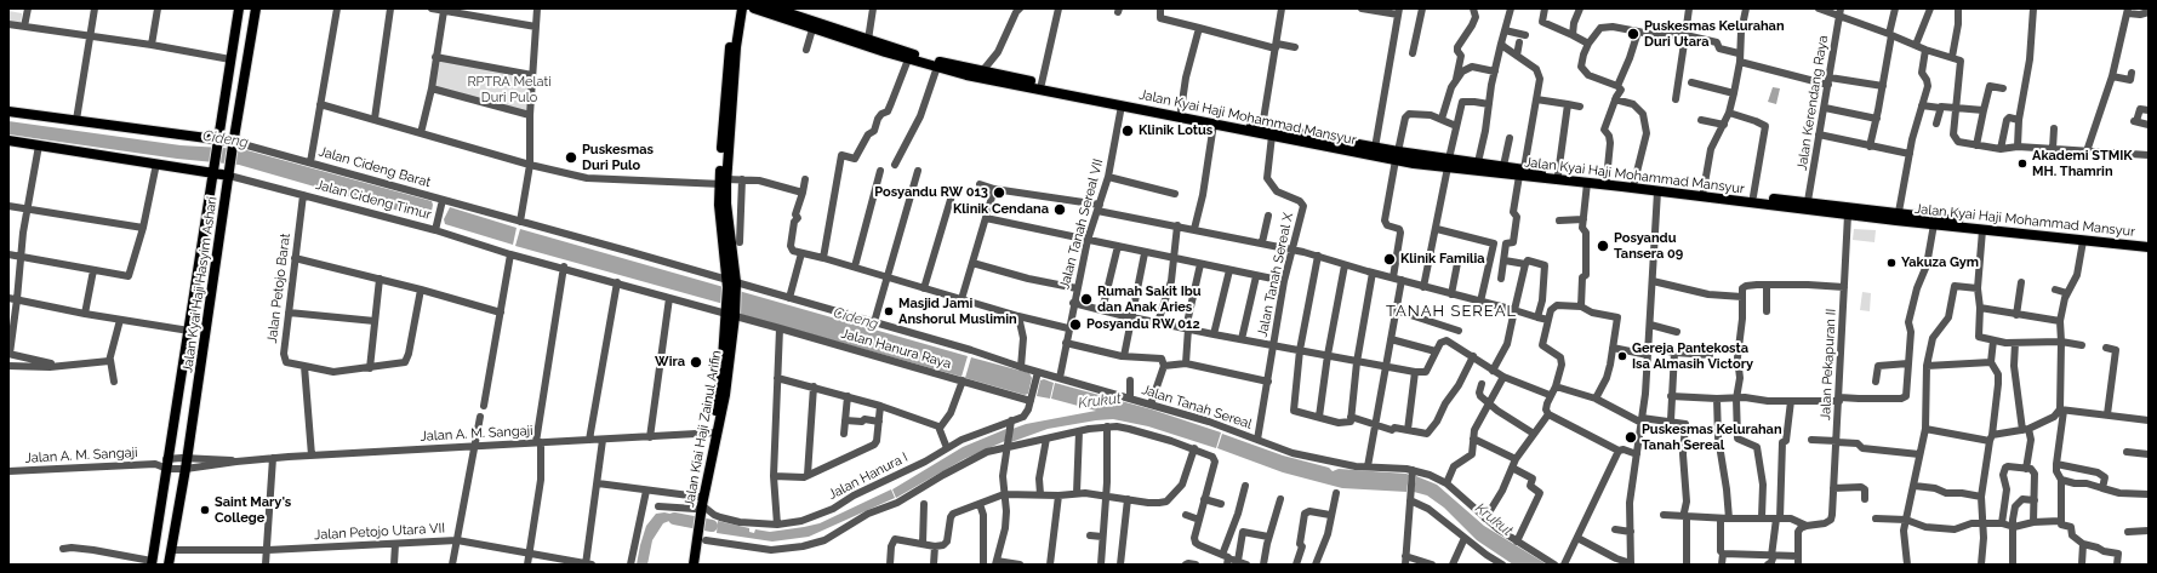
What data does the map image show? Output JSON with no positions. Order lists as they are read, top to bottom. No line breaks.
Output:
{"streets":{"main road":["Jalan Kyai Haji Mohammad Mansyur","Jalan Cideng Barat","Jalan Cideng Timur","Jalan Kyai Haji Hasyim Ashari","Jalan Kiai Haji Zainul Arifin"],"street":["Jalan Kerendang Raya","Jalan Tanah Sereal VII","Jalan Tanah Sereal X","Jalan Petojo Barat","Jalan Hanura Raya","Jalan Pekapuran II","Jalan Tanah Sereal","Jalan A. M. Sangaji","Jalan Hanura I","Jalan Petojo Utara VII"]},"crossings":[["Jalan Kerendang Raya","Jalan Kyai Haji Mohammad Mansyur"],["Jalan Kyai Haji Mohammad Mansyur","Jalan Tanah Sereal VII"],["Jalan Kyai Haji Mohammad Mansyur","Jalan Tanah Sereal X"],["Jalan Kyai Haji Mohammad Mansyur","Jalan Pekapuran II"],["Jalan Cideng Barat","Jalan Kyai Haji Hasyim Ashari"],["Jalan Cideng Barat","Jalan Tanah Sereal"],["Jalan Cideng Barat","Jalan Kiai Haji Zainul Arifin"],["Jalan Cideng Timur","Jalan Kyai Haji Hasyim Ashari"],["Jalan Cideng Timur","Jalan Petojo Barat"],["Jalan Cideng Timur","Jalan Hanura Raya"],["Jalan Cideng Timur","Jalan Kiai Haji Zainul Arifin"],["Jalan Tanah Sereal VII","Jalan Tanah Sereal"],["Jalan Tanah Sereal X","Jalan Tanah Sereal"],["Jalan Kyai Haji Hasyim Ashari","Jalan A. M. Sangaji"],["Jalan Kyai Haji Hasyim Ashari","Jalan Petojo Utara VII"],["Jalan Hanura Raya","Jalan Kiai Haji Zainul Arifin"],["Jalan Hanura Raya","Jalan Hanura I"],["Jalan Tanah Sereal","Jalan Kiai Haji Zainul Arifin"],["Jalan Kiai Haji Zainul Arifin","Jalan A. M. Sangaji"],["Jalan Kiai Haji Zainul Arifin","Jalan Hanura I"]],"districts":["TANAH SEREAL"],"water":["Cideng","Krukut"],"parks":["RPTRA Melati Duri Pulo"],"places":["Puskesmas Kelurahan Duri Utara","Klinik Lotus","Puskesmas Duri Pulo","Akademi STMIK MH. Thamrin","Posyandu RW 013","Klinik Cendana","Posyandu Tansera 09","Klinik Familia","Yakuza Gym","Rumah Sakit Ibu dan Anak Aries","Masjid Jami Anshorul Muslimin","Posyandu RW 012","Gereja Pantekosta Isa Almasih Victory","Wira","Puskesmas Kelurahan Tanah Sereal","Saint Mary's College"]}
